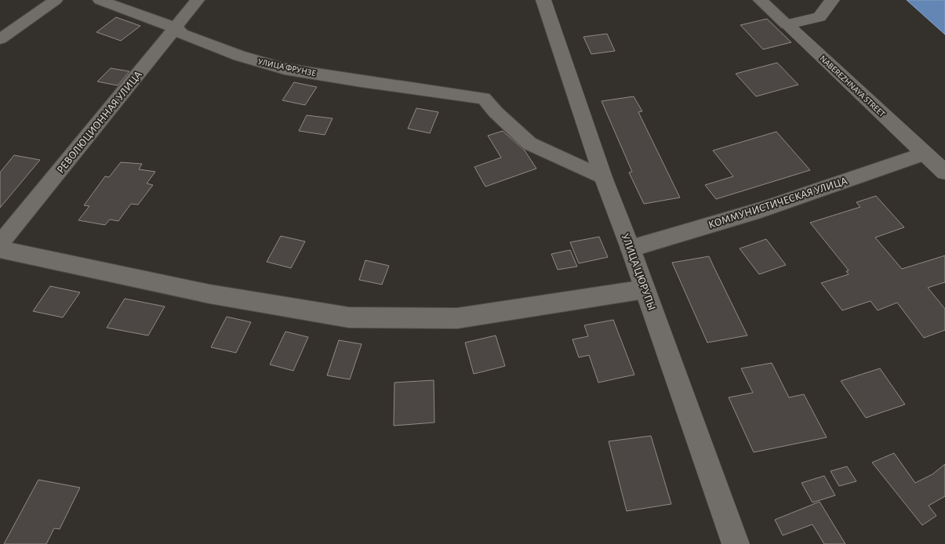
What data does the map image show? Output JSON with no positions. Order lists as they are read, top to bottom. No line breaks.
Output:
{"streets":{"main road":["NABEREZHNAYA STREET","УЛИЦА ЦЮРУПЫ"],"street":["УЛИЦА ФРУНЗЕ","РЕВОЛЮЦИОННАЯ УЛИЦА","КОММУНИСТИЧЕСКАЯ УЛИЦА"]},"crossings":[["УЛИЦА ФРУНЗЕ","РЕВОЛЮЦИОННАЯ УЛИЦА"],["NABEREZHNAYA STREET","КОММУНИСТИЧЕСКАЯ УЛИЦА"],["КОММУНИСТИЧЕСКАЯ УЛИЦА","УЛИЦА ЦЮРУПЫ"]]}
